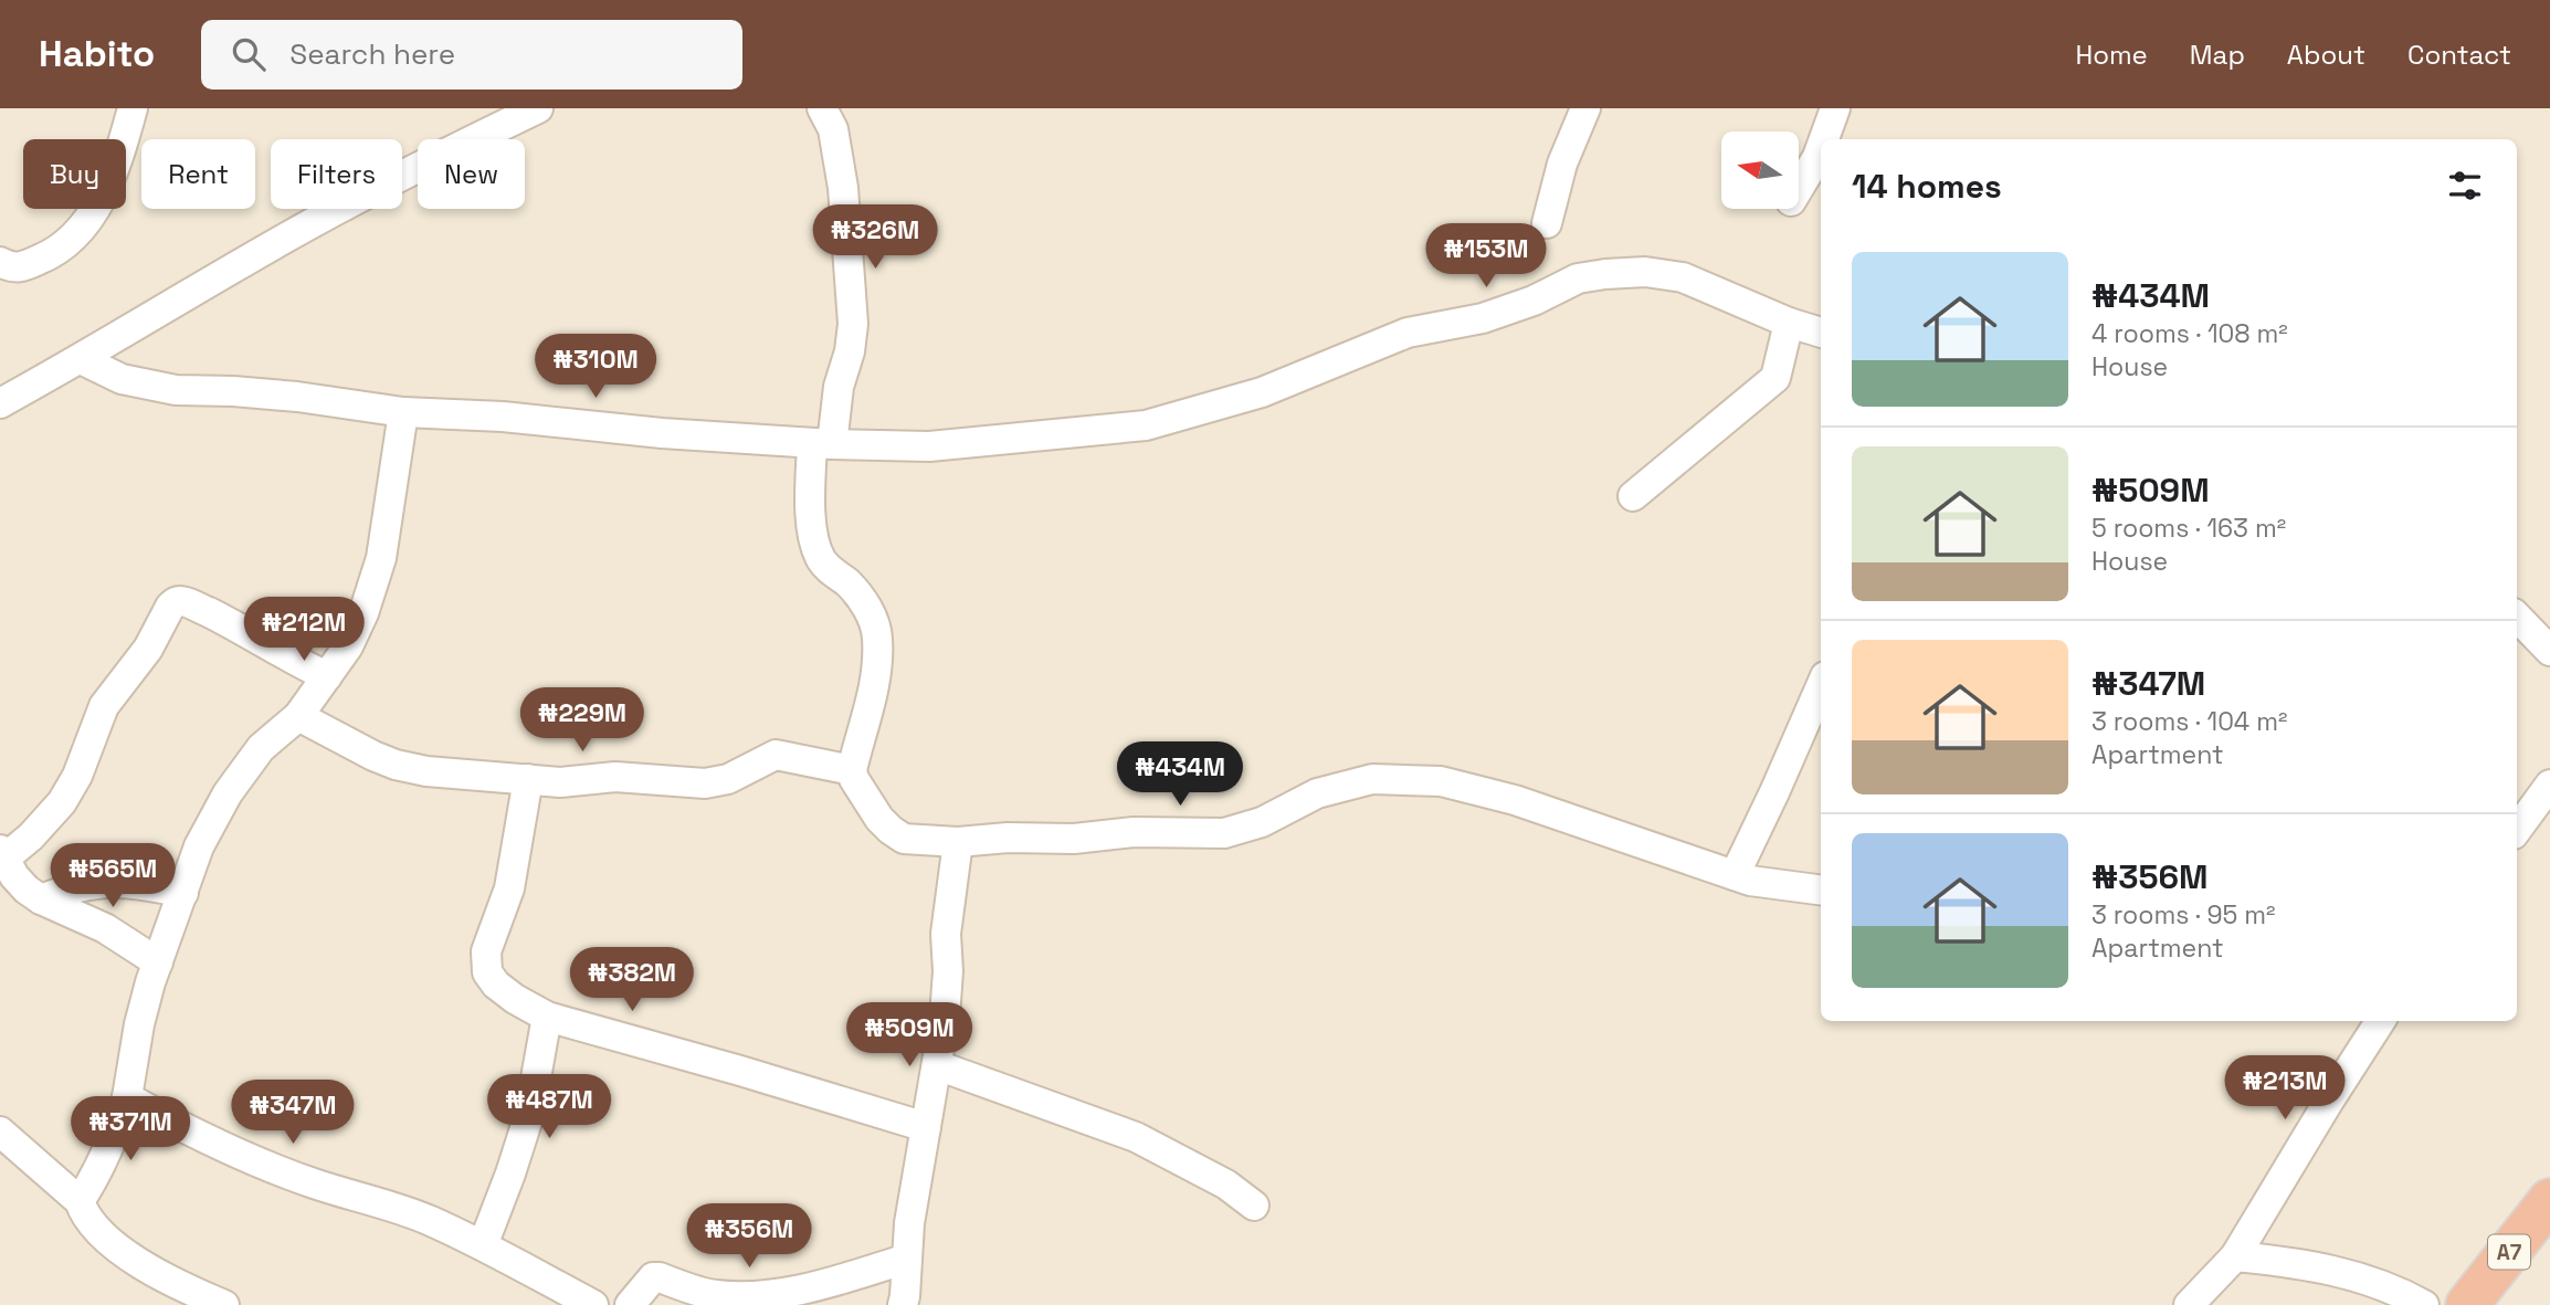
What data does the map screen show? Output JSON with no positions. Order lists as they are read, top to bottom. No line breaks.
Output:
{"streets":{"highway":["A7"]},"north":"left","page":{"header":"Habito","search":"Search here","nav":["Home","Map","About","Contact"],"chip":["Buy","Rent","Filters","New"],"heading":"14 homes","price":["₦326M","₦153M","₦310M","₦212M","₦229M","₦434M","₦565M","₦382M","₦509M","₦213M","₦487M","₦347M","₦371M","₦356M"],"list":[{"name":"₦434M","note":"4 rooms · 108 m² · House"},{"name":"₦509M","note":"5 rooms · 163 m² · House"},{"name":"₦347M","note":"3 rooms · 104 m² · Apartment"},{"name":"₦356M","note":"3 rooms · 95 m² · Apartment"}]}}
